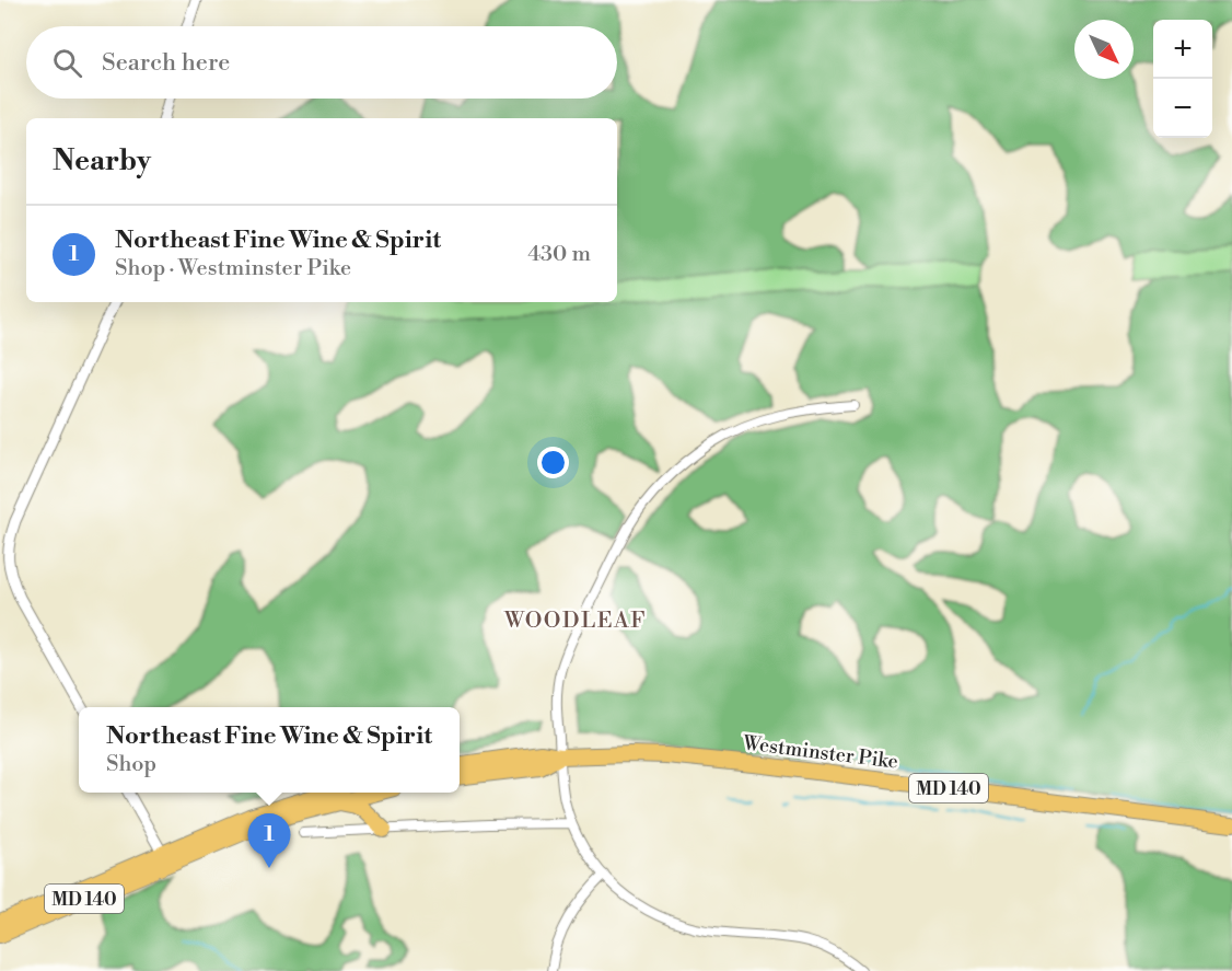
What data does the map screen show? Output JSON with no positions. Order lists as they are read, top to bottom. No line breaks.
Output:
{"streets":{"highway":["Westminster Pike","MD 140"]},"districts":["WOODLEAF"],"north":"bottom right","page":{"map_buttons":["+","−"],"search":"Search here","heading":"Nearby","list":[{"mark":"1","name":"Northeast Fine Wine & Spirit","note":"Shop · Westminster Pike","value":"430 m"}],"popup":["Northeast Fine Wine & Spirit","Shop"],"pins":"1"}}
